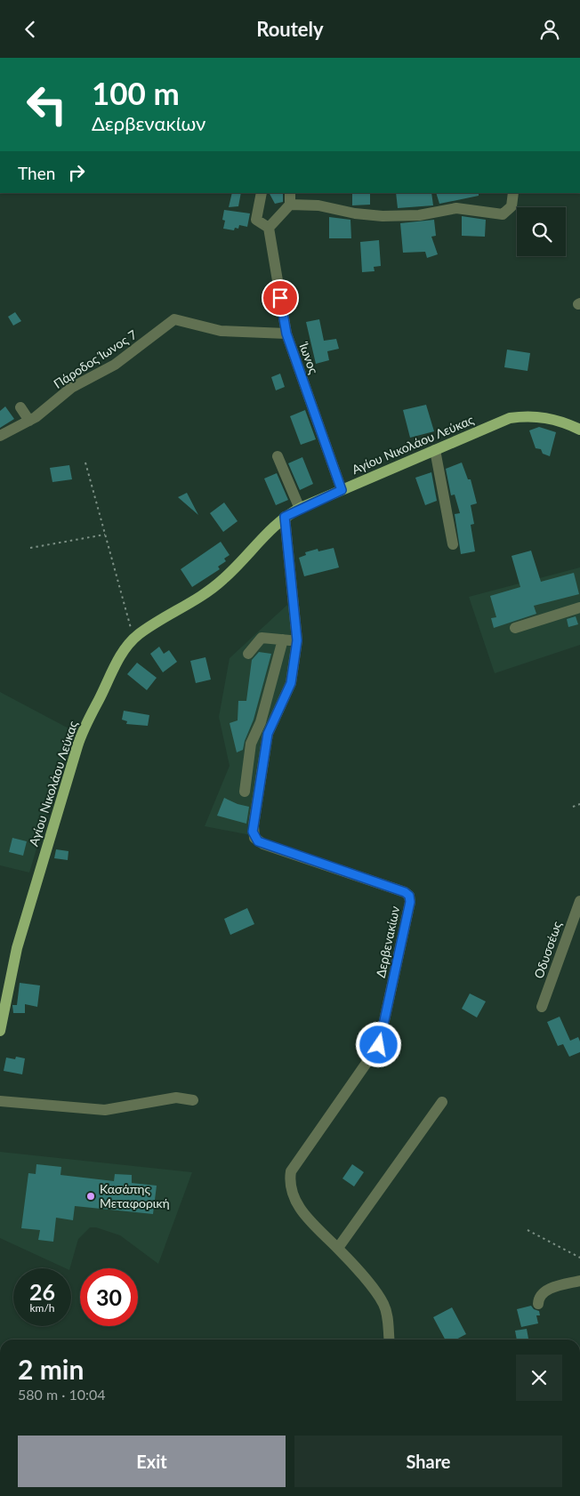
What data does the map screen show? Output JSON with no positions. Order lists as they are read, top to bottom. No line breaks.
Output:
{"streets":{"main road":["Αγίου Νικολάου Λεύκας"],"street":["Ίωνος","Πάροδος Ίωνος 7","Δερβενακίων","Οδυσσέως"]},"crossings":[["Ίωνος","Πάροδος Ίωνος 7"],["Ίωνος","Αγίου Νικολάου Λεύκας"],["Αγίου Νικολάου Λεύκας","Δερβενακίων"]],"places":["Κασάπης Μεταφορική"],"page":{"header":"Routely","turn":["100 m","Δερβενακίων"],"then":"Then","speed":"26 km/h","limit":"30","heading":["2 min","580 m · 10:04"],"buttons":["Exit","Share"]}}
